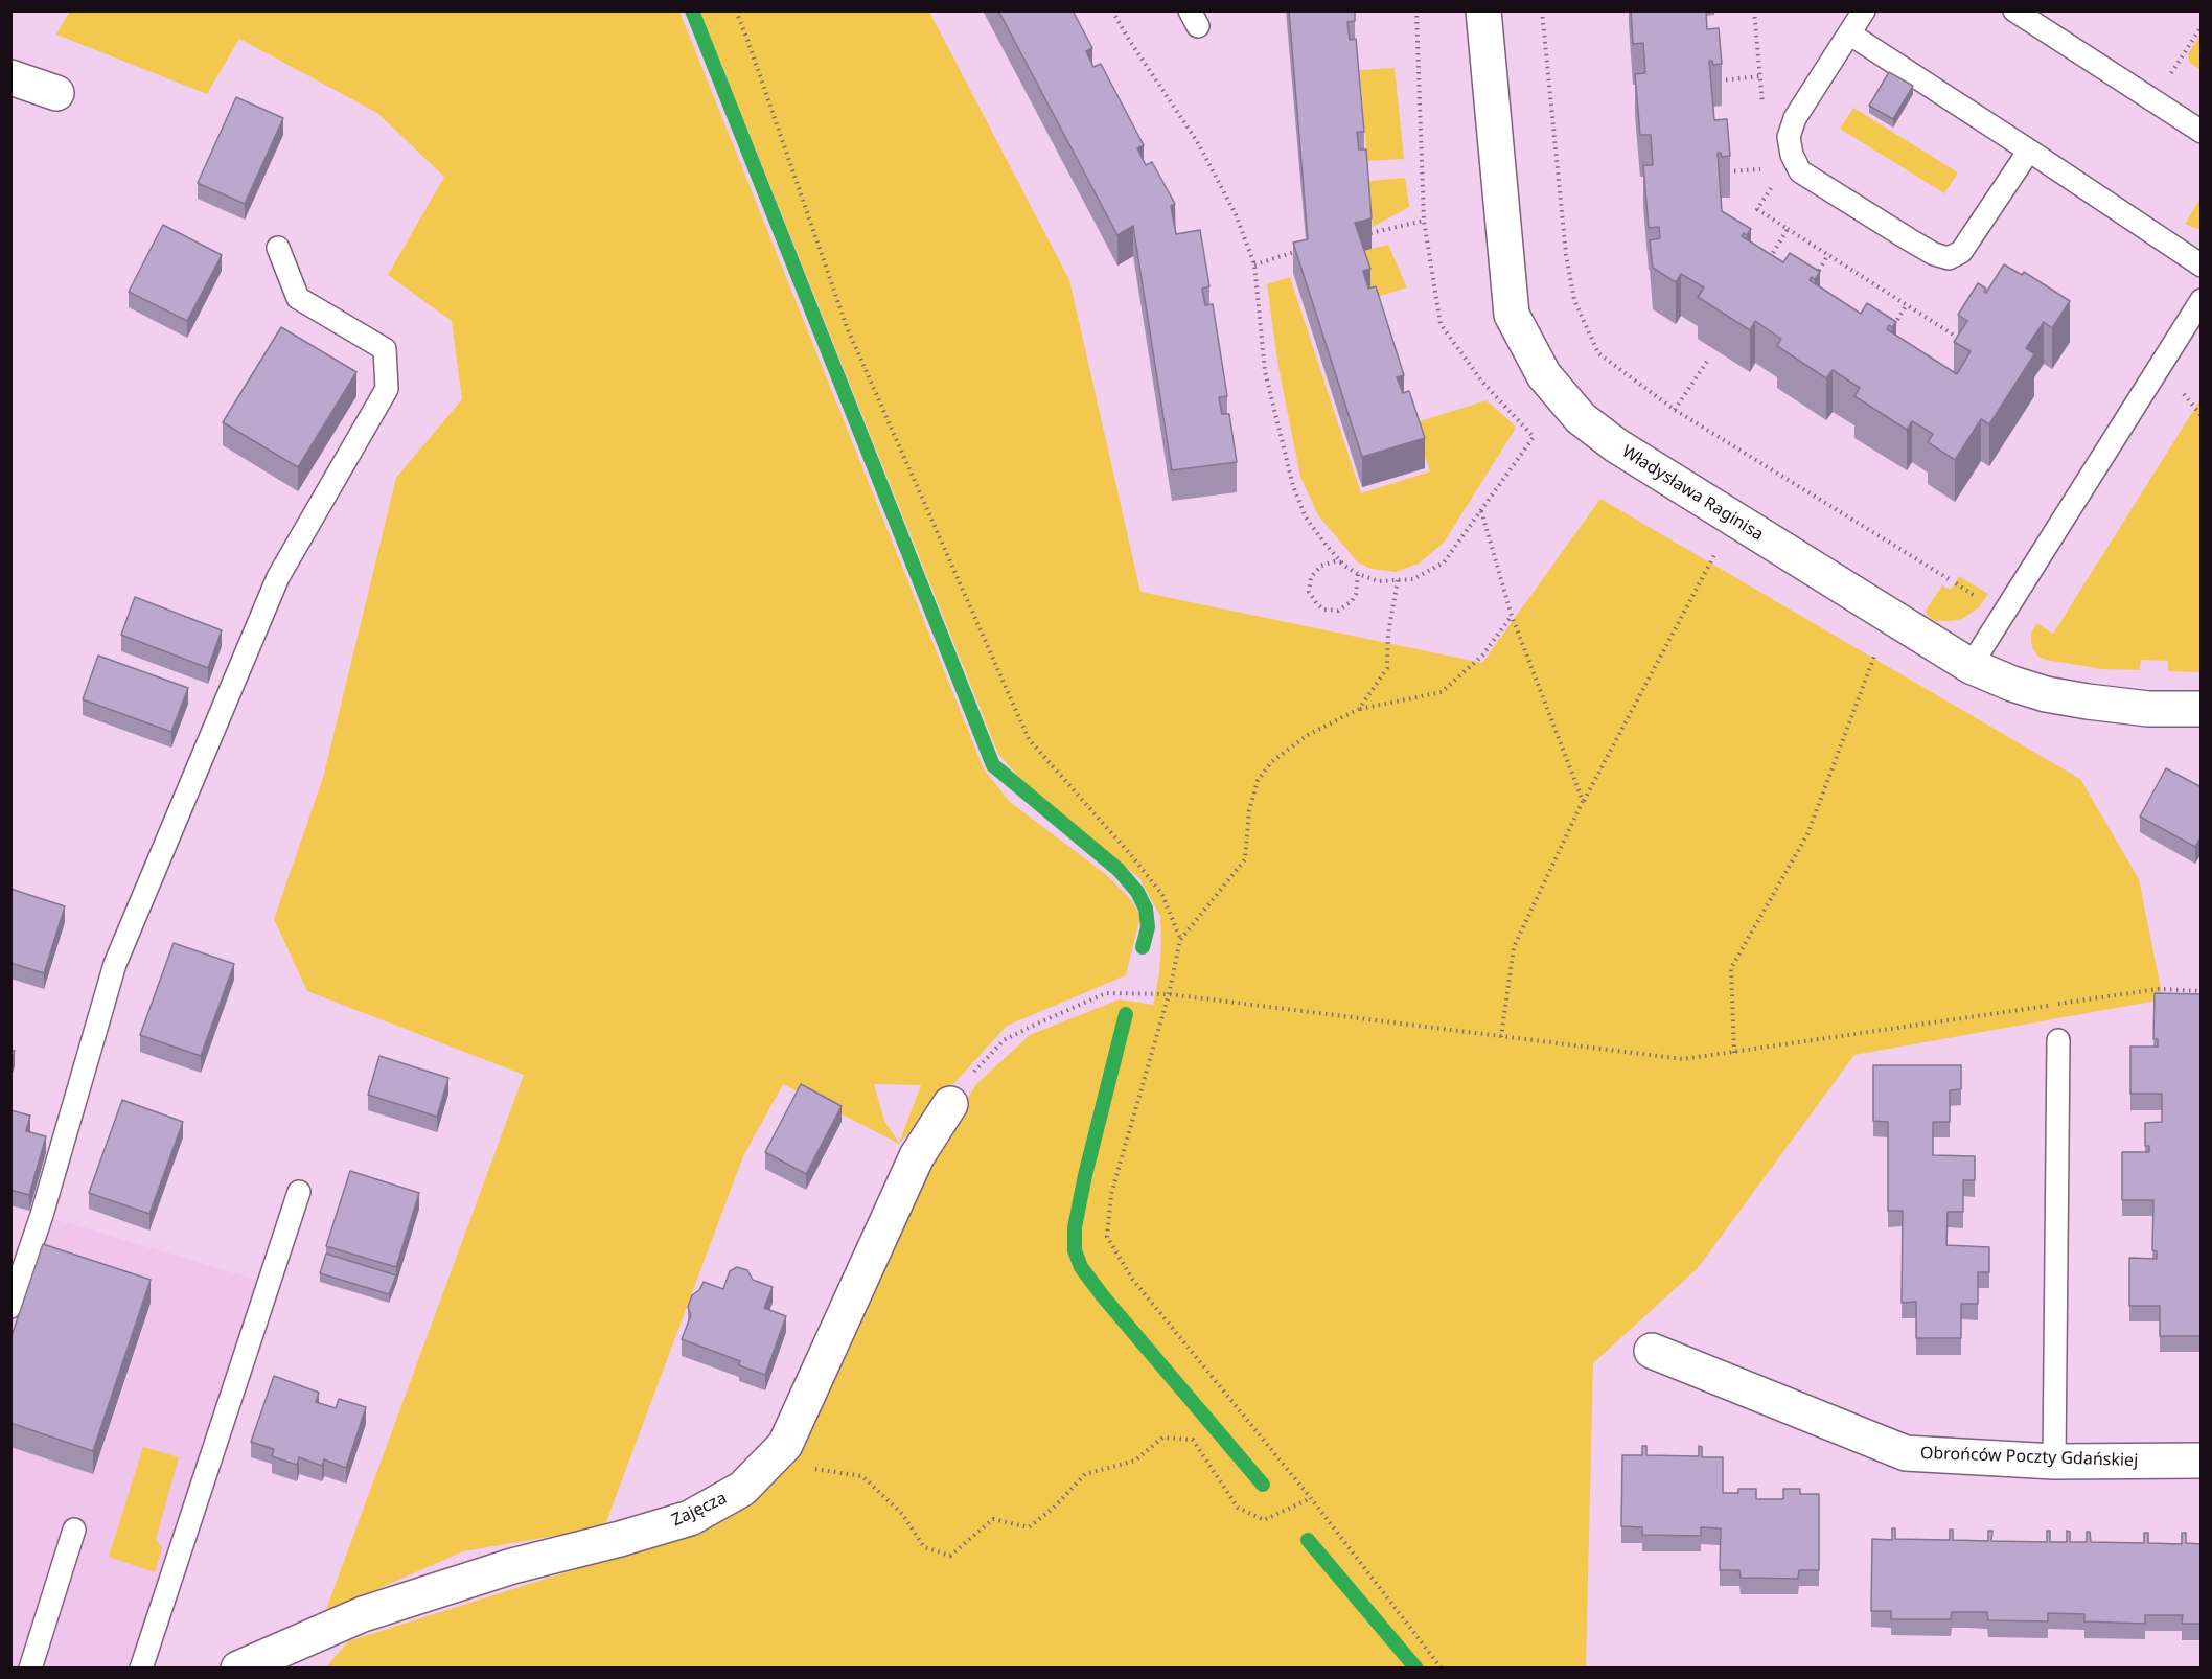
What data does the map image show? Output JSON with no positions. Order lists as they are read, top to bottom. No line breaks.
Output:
{"streets":{"street":["Władysława Raginisa","Obrońców Poczty Gdańskiej","Zajęcza"]}}
